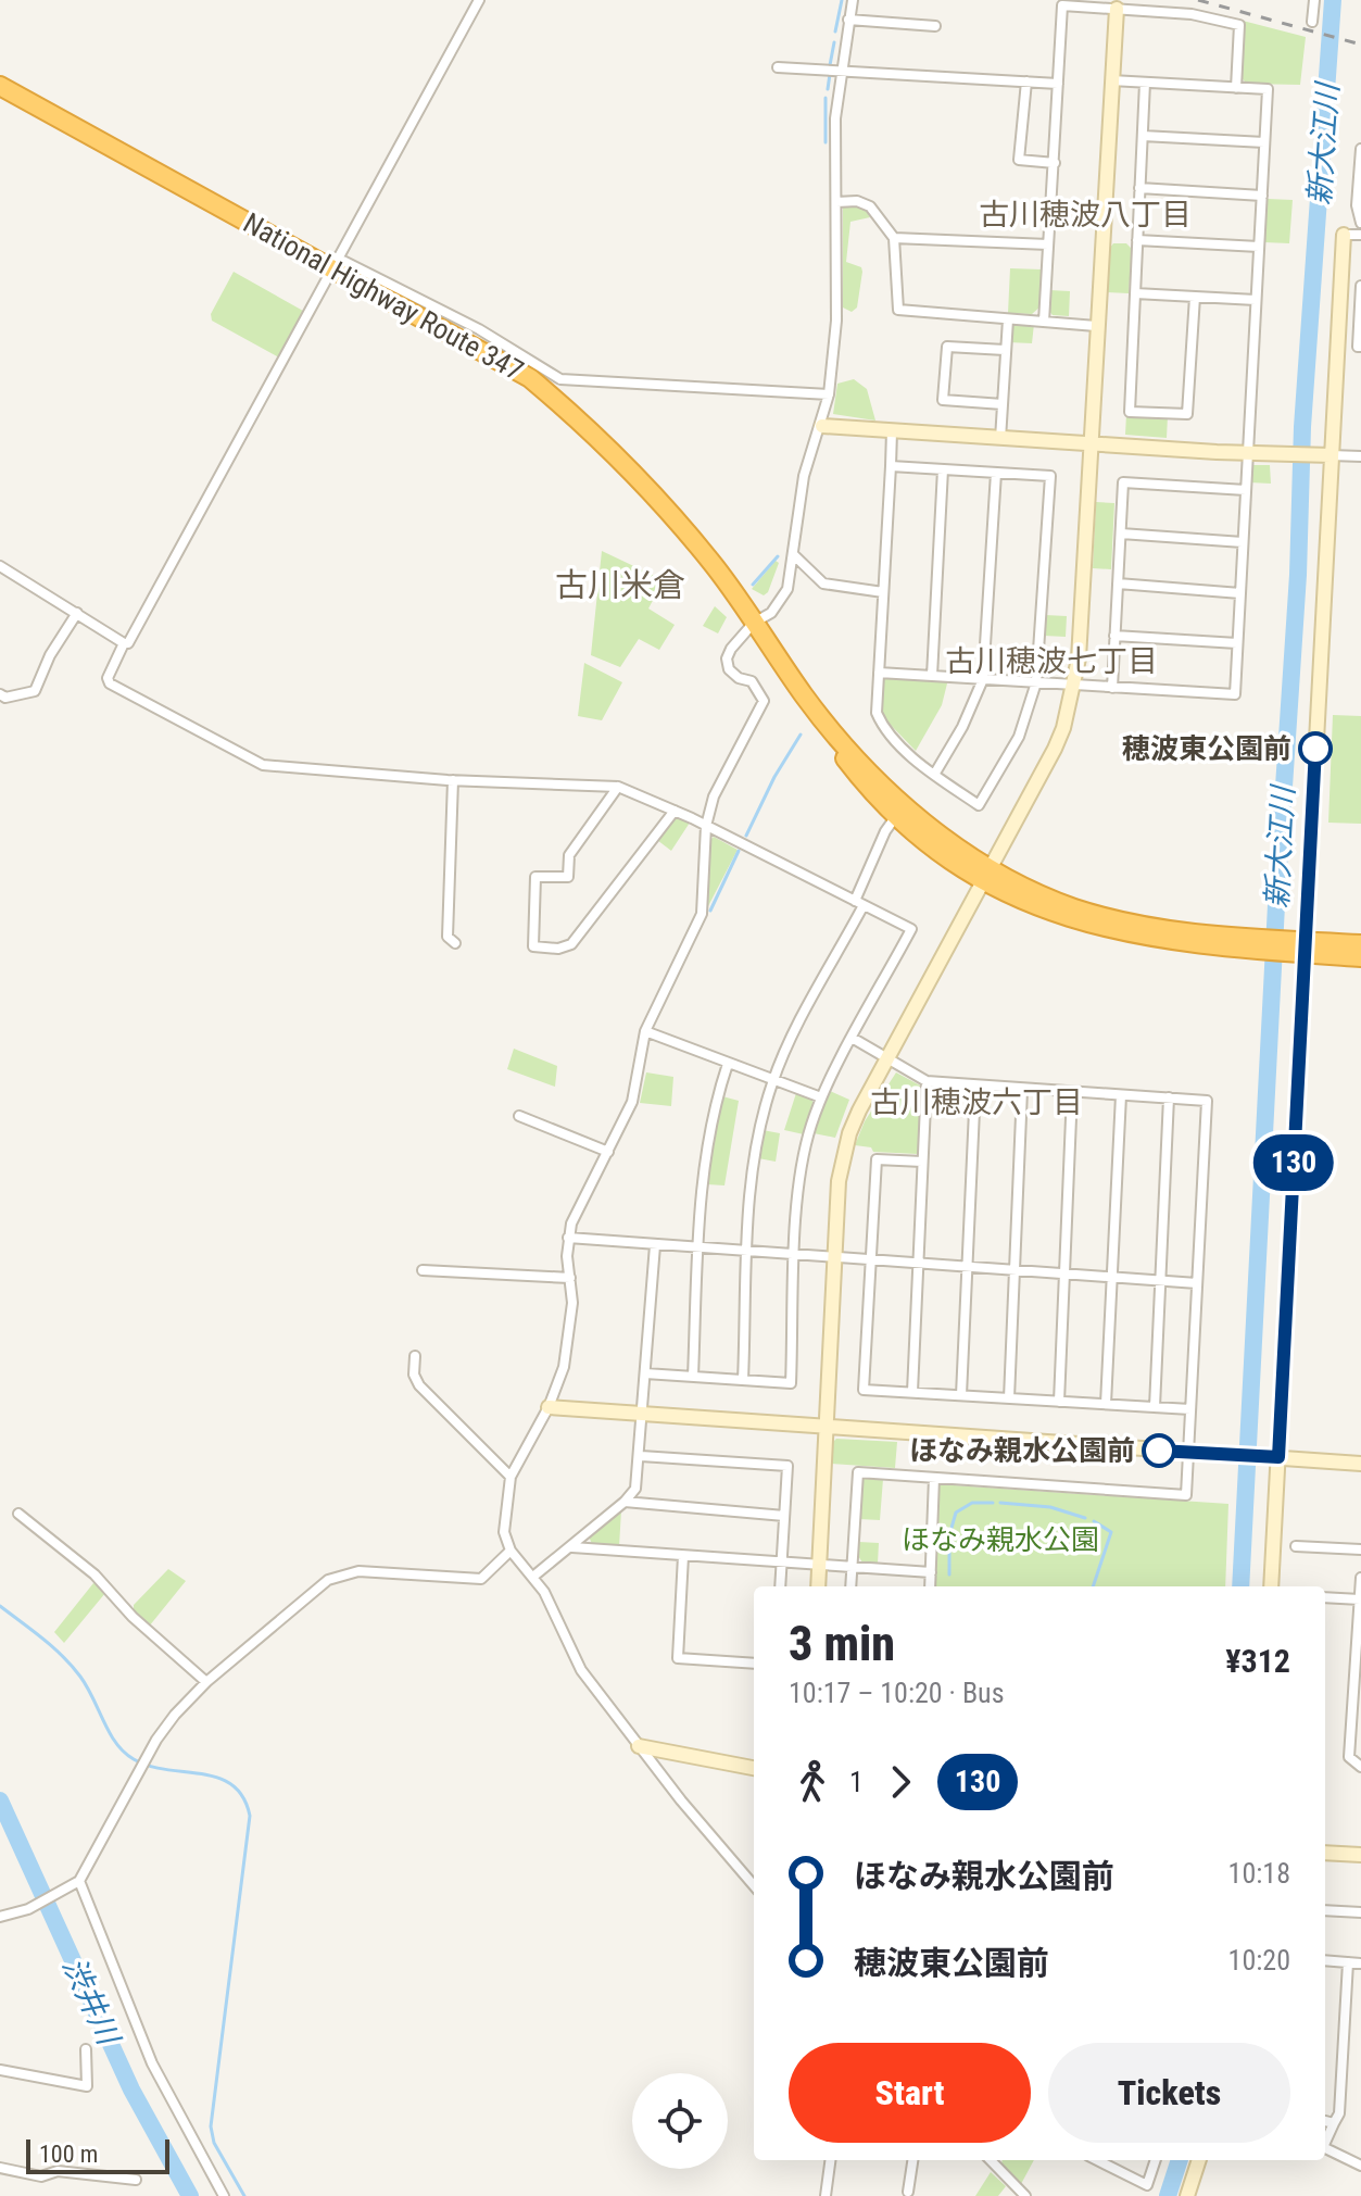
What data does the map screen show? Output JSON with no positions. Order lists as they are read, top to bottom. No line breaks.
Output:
{"streets":{"highway":["National Highway Route 347"]},"districts":["古川穂波八丁目","古川米倉","古川穂波七丁目","古川穂波六丁目"],"water":["新大江川","渋井川"],"parks":["ほなみ親水公園"],"places":["穂波東公園前","ほなみ親水公園前"],"lines":["bus line 130"],"scale_bar":"100 m","page":{"on_map":"130","heading":["3 min","10:17 – 10:20 · Bus","¥312"],"legs":["1","130"],"list":[{"name":"ほなみ親水公園前","value":"10:18"},{"name":"穂波東公園前","value":"10:20"}],"buttons":["Start","Tickets"],"scale":"100 m"}}
